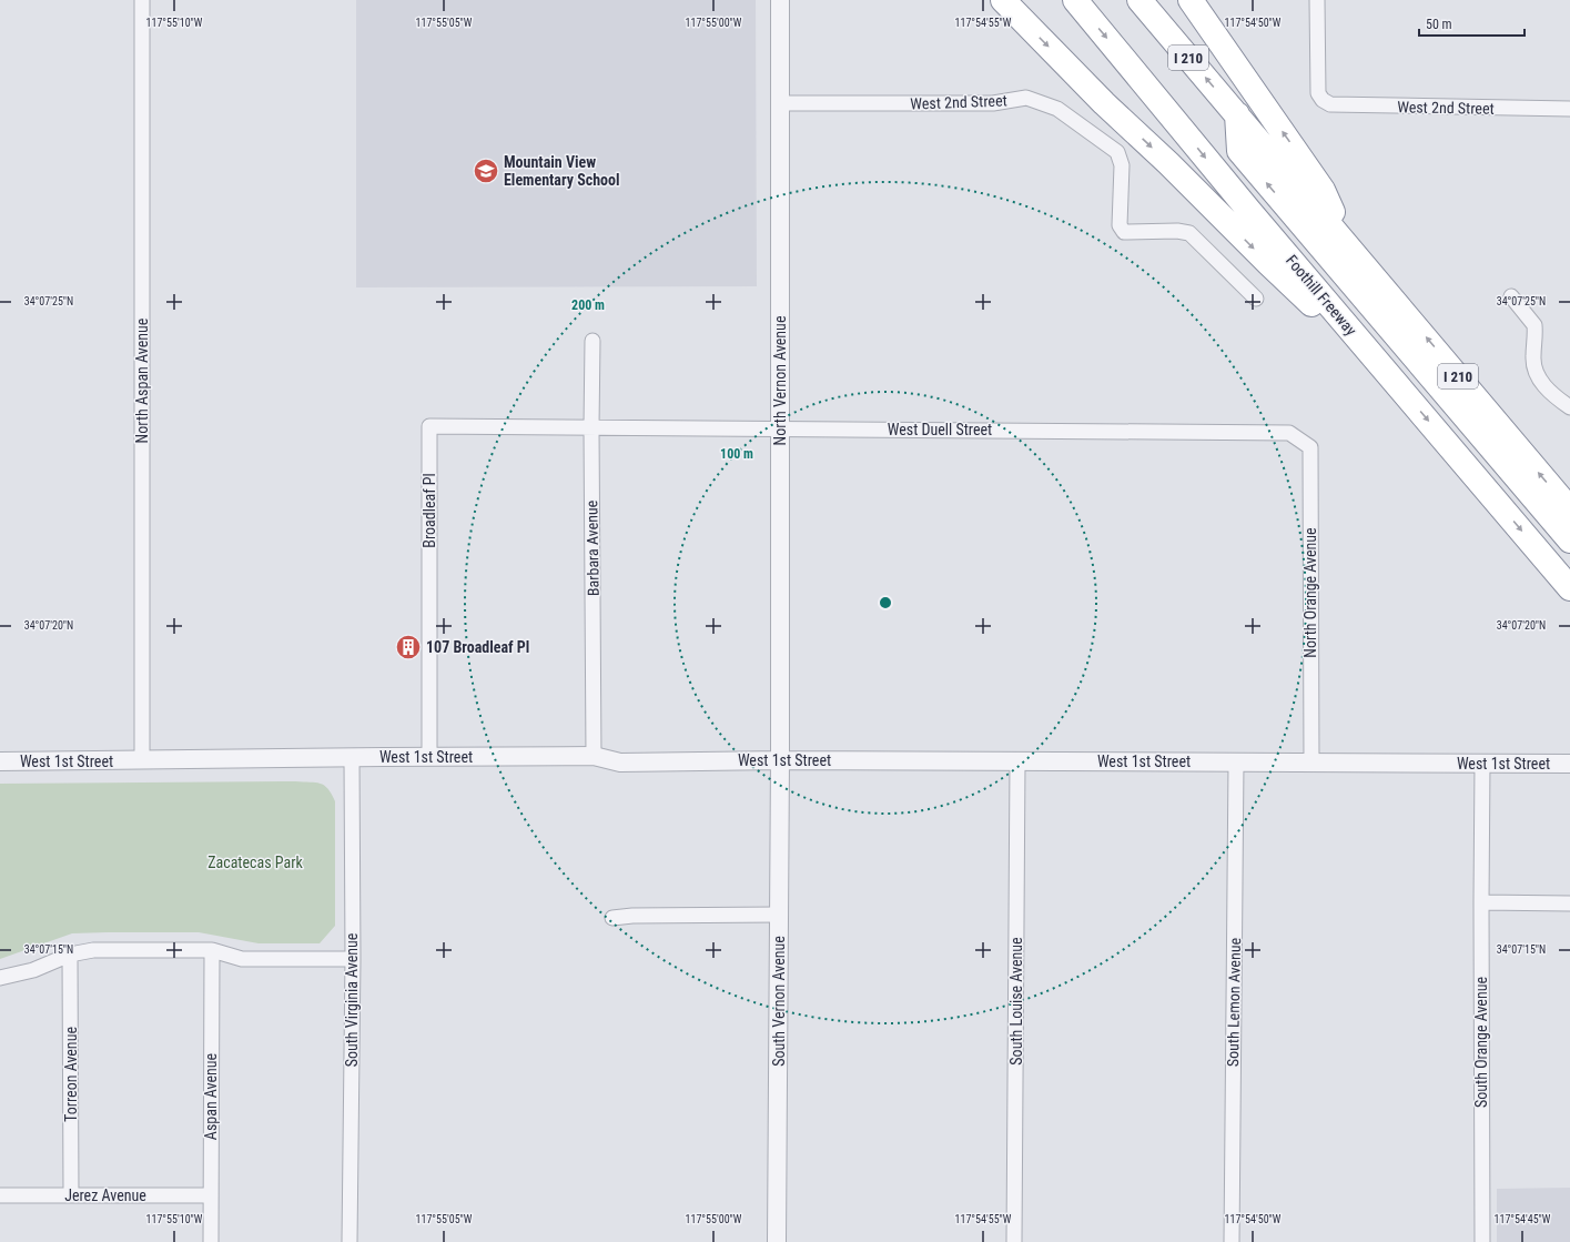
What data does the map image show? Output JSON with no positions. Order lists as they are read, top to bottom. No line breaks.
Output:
{"streets":{"highway":["I 210","Foothill Freeway"],"street":["West 2nd Street","North Aspan Avenue","North Vernon Avenue","West Duell Street","Broadleaf Pl","Barbara Avenue","North Orange Avenue","West 1st Street","South Virginia Avenue","South Vernon Avenue","South Louise Avenue","South Lemon Avenue","South Orange Avenue","Torreon Avenue","Aspan Avenue","Jerez Avenue"]},"crossings":[["West 2nd Street","North Vernon Avenue"],["North Aspan Avenue","West 1st Street"],["North Vernon Avenue","West Duell Street"],["North Vernon Avenue","West 1st Street"],["North Vernon Avenue","South Vernon Avenue"],["West Duell Street","Broadleaf Pl"],["West Duell Street","Barbara Avenue"],["West Duell Street","North Orange Avenue"],["Broadleaf Pl","Barbara Avenue"],["Broadleaf Pl","West 1st Street"],["Barbara Avenue","West 1st Street"],["North Orange Avenue","West 1st Street"],["West 1st Street","South Virginia Avenue"],["West 1st Street","South Vernon Avenue"],["West 1st Street","South Louise Avenue"],["West 1st Street","South Lemon Avenue"],["West 1st Street","South Orange Avenue"],["Torreon Avenue","Jerez Avenue"],["Aspan Avenue","Jerez Avenue"]],"parks":["Zacatecas Park"],"places":{"school or university":["Mountain View Elementary School"],"building":["107 Broadleaf Pl"]},"scale_bar":"50 m","coordinates":["117°55'10\"W","117°55'05\"W","117°55'00\"W","117°54'55\"W","117°54'50\"W","34°07'25\"N","34°07'20\"N","34°07'15\"N","117°54'45\"W"],"rings":["200 m","100 m"]}
